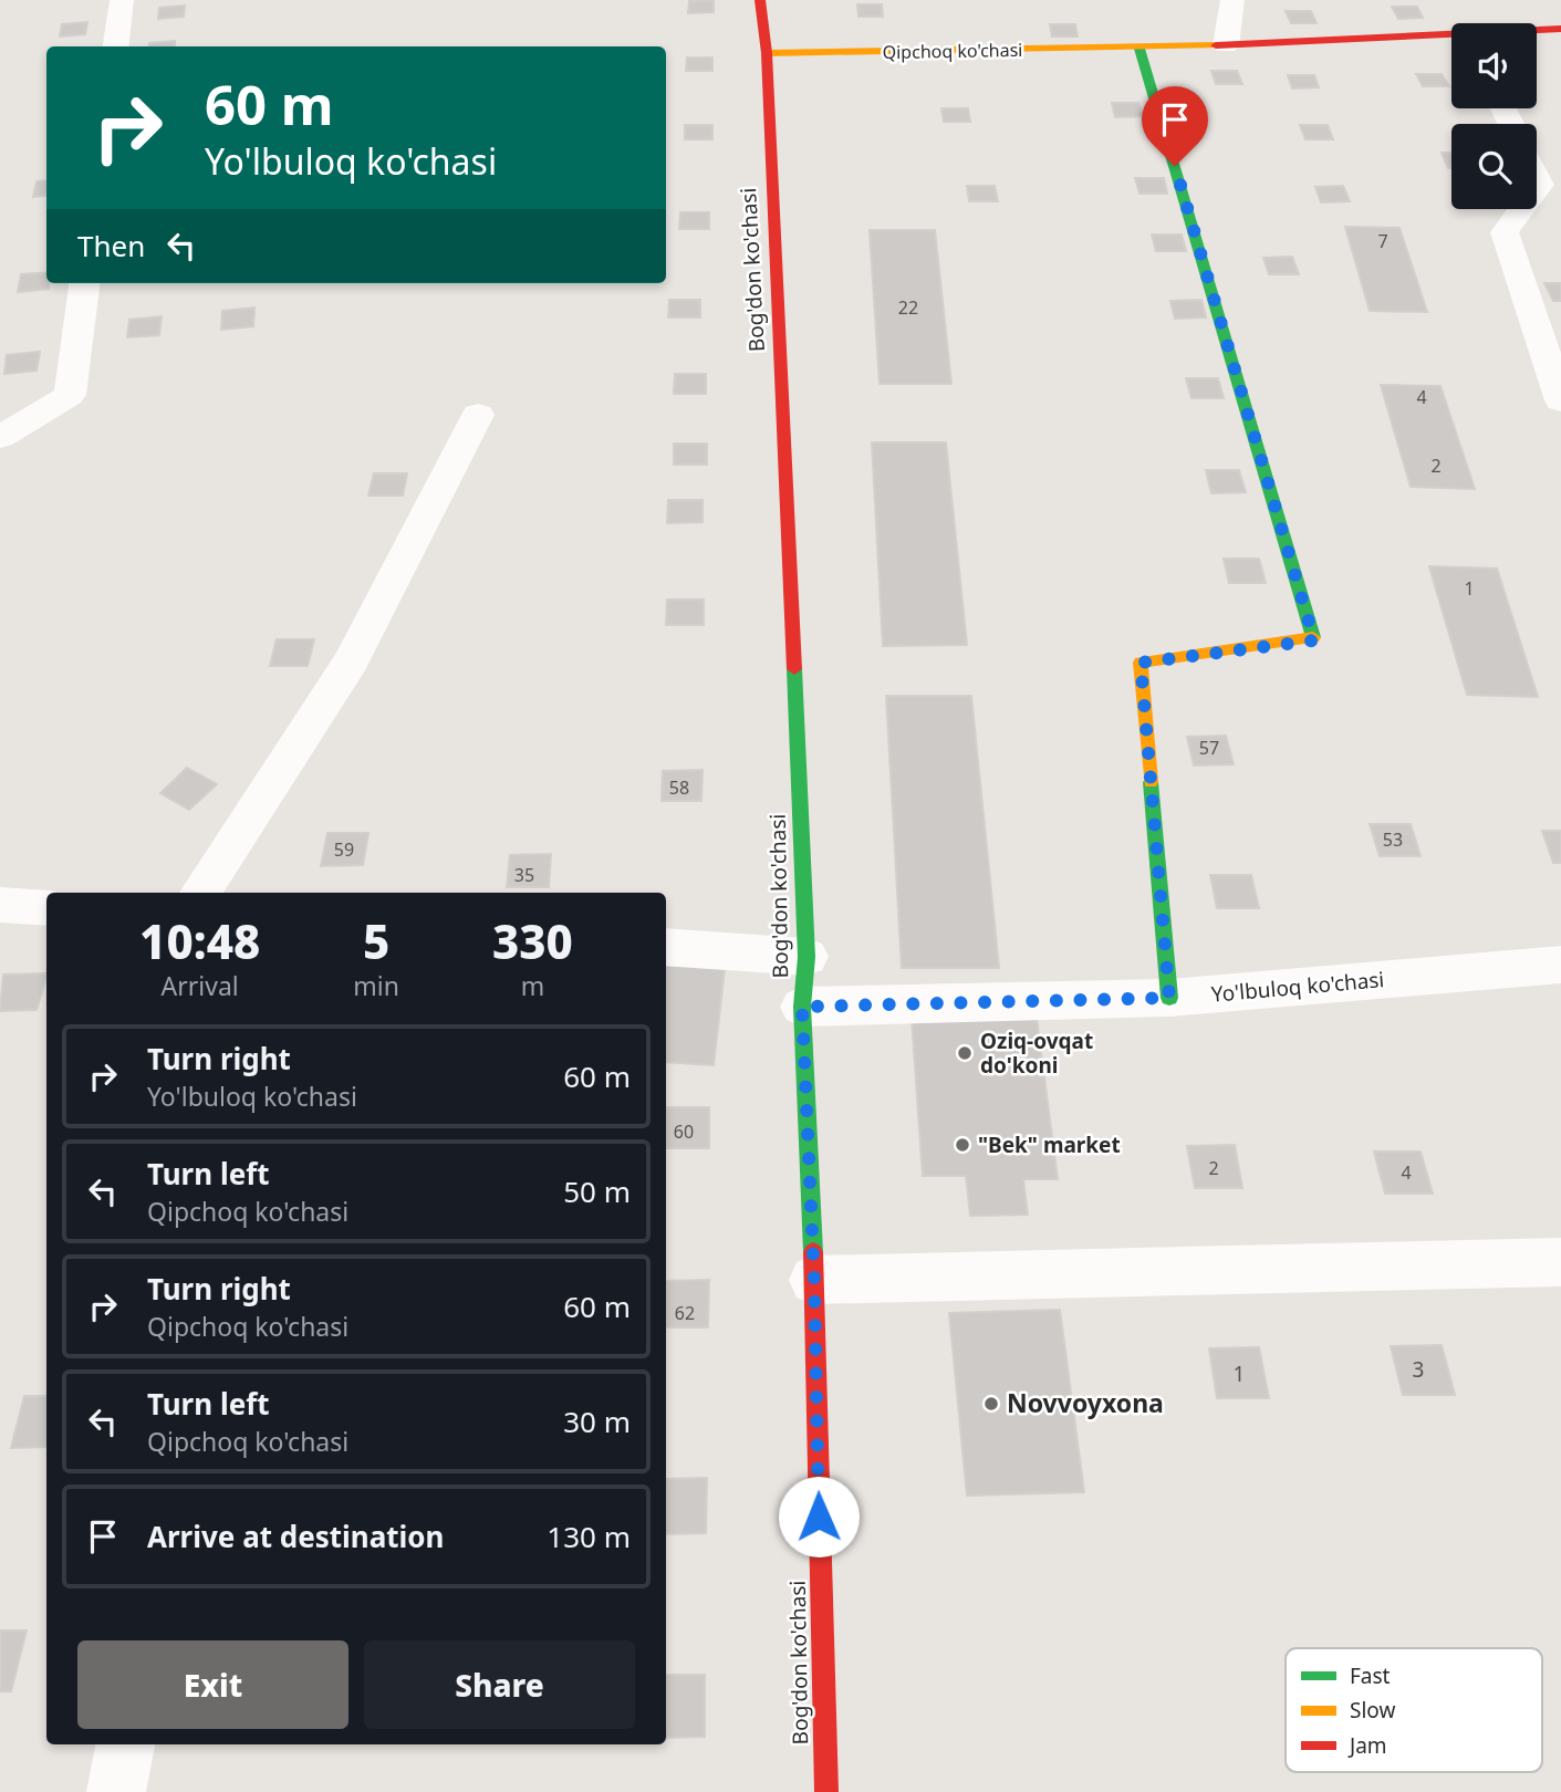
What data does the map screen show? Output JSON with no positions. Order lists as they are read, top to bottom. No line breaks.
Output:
{"streets":{"street":["Qipchoq ko'chasi","Bog'don ko'chasi","Yo'lbuloq ko'chasi"]},"crossings":[["Qipchoq ko'chasi","Bog'don ko'chasi"],["Bog'don ko'chasi","Yo'lbuloq ko'chasi"]],"places":["Oziq-ovqat do'koni","\"Bek\" market","Novvoyxona"],"house_numbers":["7","22","4","2","1","57","58","53","59","35","60","2","4","62","3","1"],"legend":["Fast","Slow","Jam"],"page":{"turn":["60 m","Yo'lbuloq ko'chasi"],"then":"Then","eta":["10:48","Arrival","5","min","330","m"],"list":[{"name":"Turn right","note":"Yo'lbuloq ko'chasi","value":"60 m"},{"name":"Turn left","note":"Qipchoq ko'chasi","value":"50 m"},{"name":"Turn right","note":"Qipchoq ko'chasi","value":"60 m"},{"name":"Turn left","note":"Qipchoq ko'chasi","value":"30 m"},{"name":"Arrive at destination","value":"130 m"}],"buttons":["Exit","Share"]}}
